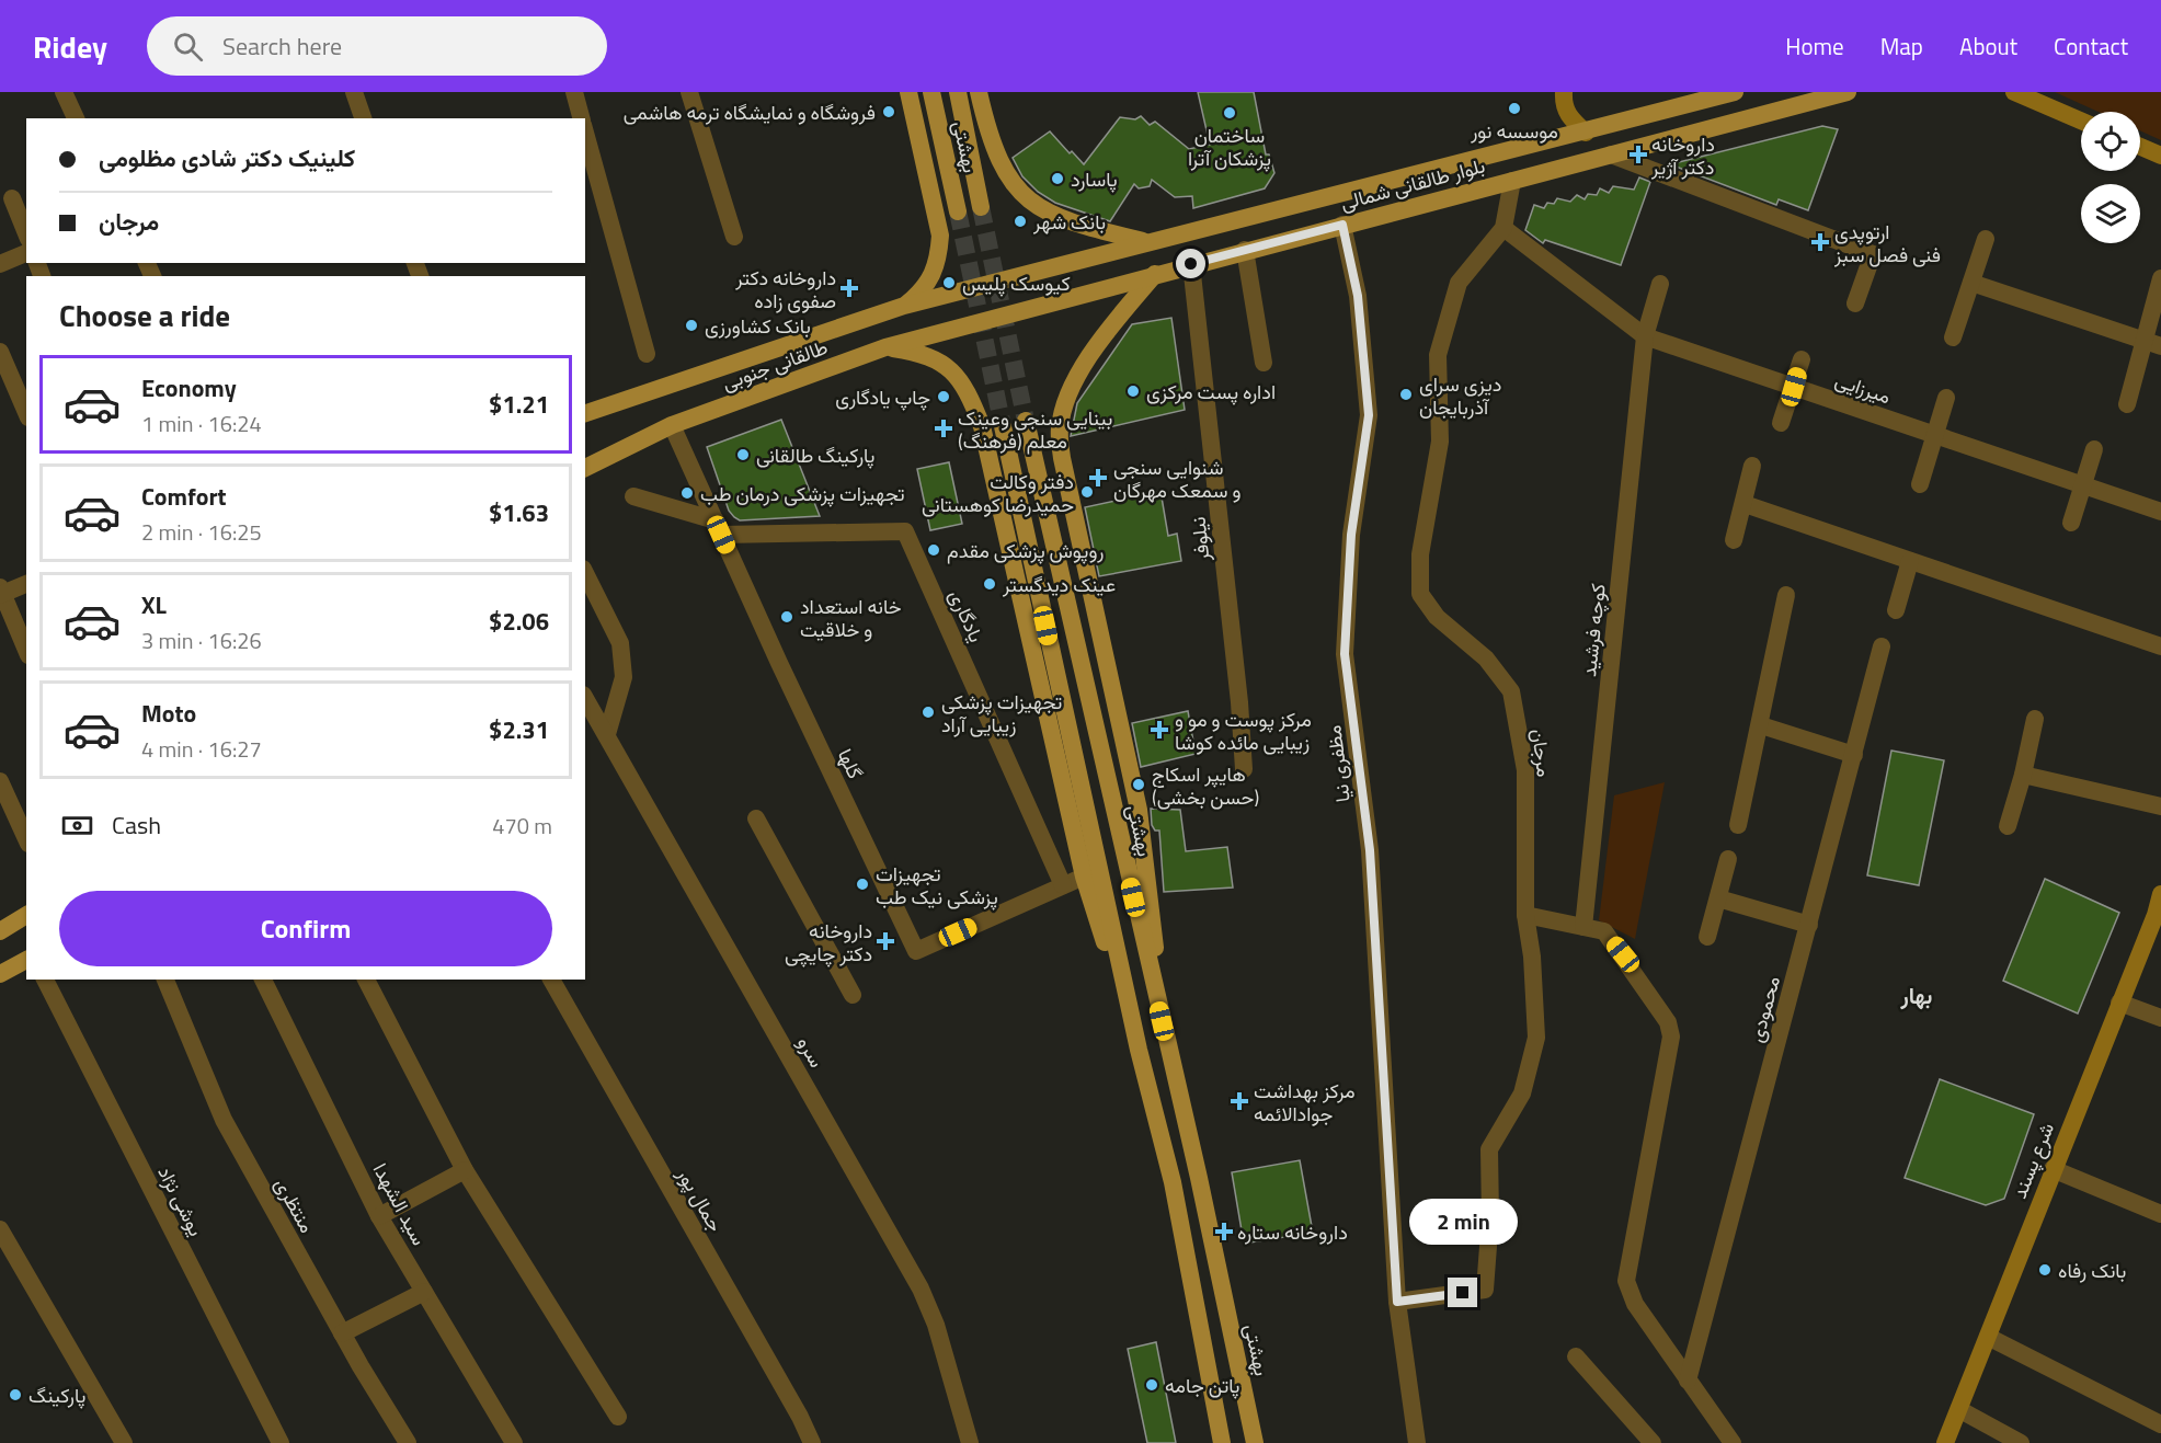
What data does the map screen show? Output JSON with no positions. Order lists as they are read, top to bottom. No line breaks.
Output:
{"streets":{"main road":["بهشتى","بلوار طالقانی شمالی","طالقانی جنوبی","شرع پسند"],"street":["میرزایی","نیلوفر","یادگاری","كوچه فرشيد","مرجان","گلها","مظفری نیا","محمودی","سرو","جمال پور","یوشی نژاد","سید الشهدا","منتظری"]},"crossings":[["بلوار طالقانی شمالی","طالقانی جنوبی"],["بلوار طالقانی شمالی","نیلوفر"],["بلوار طالقانی شمالی","مرجان"],["بلوار طالقانی شمالی","مظفری نیا"],["طالقانی جنوبی","گلها"],["میرزایی","كوچه فرشيد"],["میرزایی","مرجان"],["یادگاری","گلها"],["مرجان","مظفری نیا"]],"districts":["بهار"],"places":{"other":["موسسه نور","فروشگاه و نمايشگاه ترمه هاشمى","ساختمان پزشکان آترا","پاسارد","بانک شهر","کیوسک پلیس","بانک کشاورزی","اداره پست مرکزی","دیزی سرای آذربایجان","چاپ یادگاری","پارکینگ طالقانی","دفتر وکالت حمیدرضا کوهستانی","تجهیزات پزشکی درمان طب","روپوش پزشکی مقدم","عینک دیدگستر","خانه استعداد و خلاقیت","تجهیزات پزشکی زیبایی آراد","هایپر اسکاج (حسن بخشی)","تجهیزات پزشکی نیک‌ طب","بانک رفاه","پاتن جامه","پارکینگ"],"health":["داروخانه دکتر آژیر","ارتوپدی فنی فصل سبز","داروخانه دکتر صفوی زاده","بینایی سنجی وعینک معلم (فرهنگ)","شنوایی سنجی و سمعک مهرگان","مرکز پوست و مو و زیبایی مائده کوشا","داروخانه دکتر چایچی","مرکز بهداشت جوادالائمه","داروخانه ستاره"]},"page":{"header":"Ridey","search":"Search here","nav":["Home","Map","About","Contact"],"banner":["کلینیک دکتر شادی مظلومی","مرجان"],"heading":"Choose a ride","list":[{"name":"Economy","note":"1 min · 16:24","value":"$1.21"},{"name":"Comfort","note":"2 min · 16:25","value":"$1.63"},{"name":"XL","note":"3 min · 16:26","value":"$2.06"},{"name":"Moto","note":"4 min · 16:27","value":"$2.31"}],"pay":["Cash","470 m"],"buttons":"Confirm","bubble":"2 min"}}
